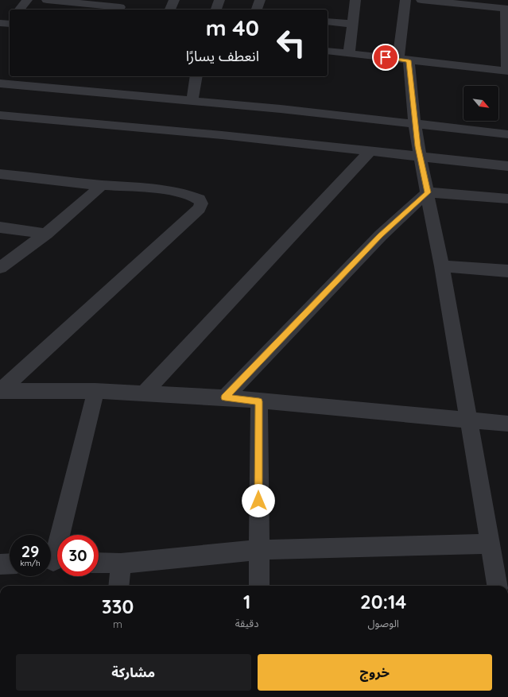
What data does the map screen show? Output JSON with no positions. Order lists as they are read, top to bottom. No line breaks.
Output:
{"north":"bottom right","page":{"turn":["40 m","انعطف يسارًا"],"speed":"29 km/h","limit":"30","eta":["20:14","الوصول","1","دقيقة","330","m"],"buttons":["خروج","مشاركة"]}}
